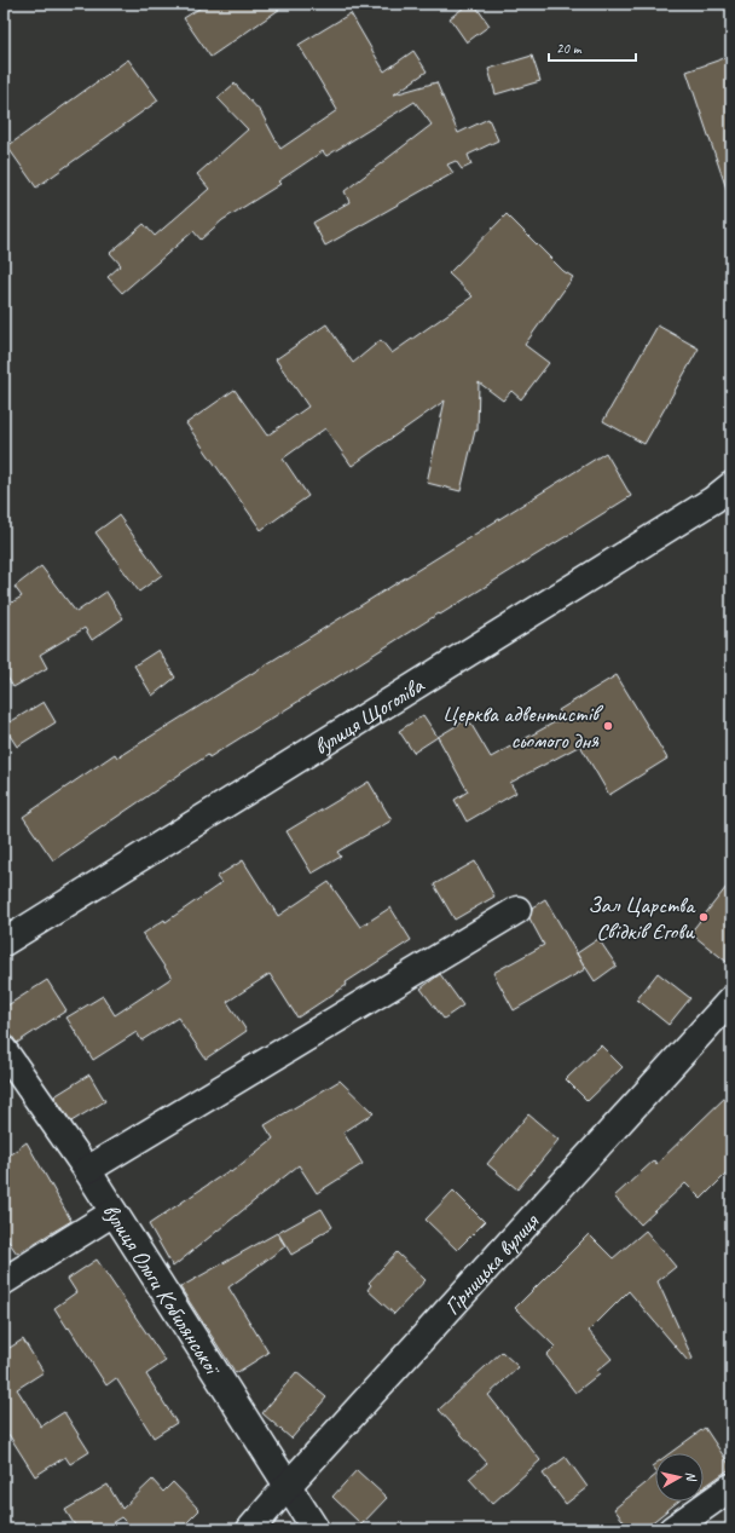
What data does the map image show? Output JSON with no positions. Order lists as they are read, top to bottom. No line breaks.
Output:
{"streets":{"street":["вулиця Щоголіва","Гірницька вулиця","вулиця Ольги Кобилянської"]},"crossings":[["Гірницька вулиця","вулиця Ольги Кобилянської"]],"places":["Церква адвентистів сьомого дня","Зал Царства Свідків Єгови"],"scale_bar":"20 m","north":"right"}
